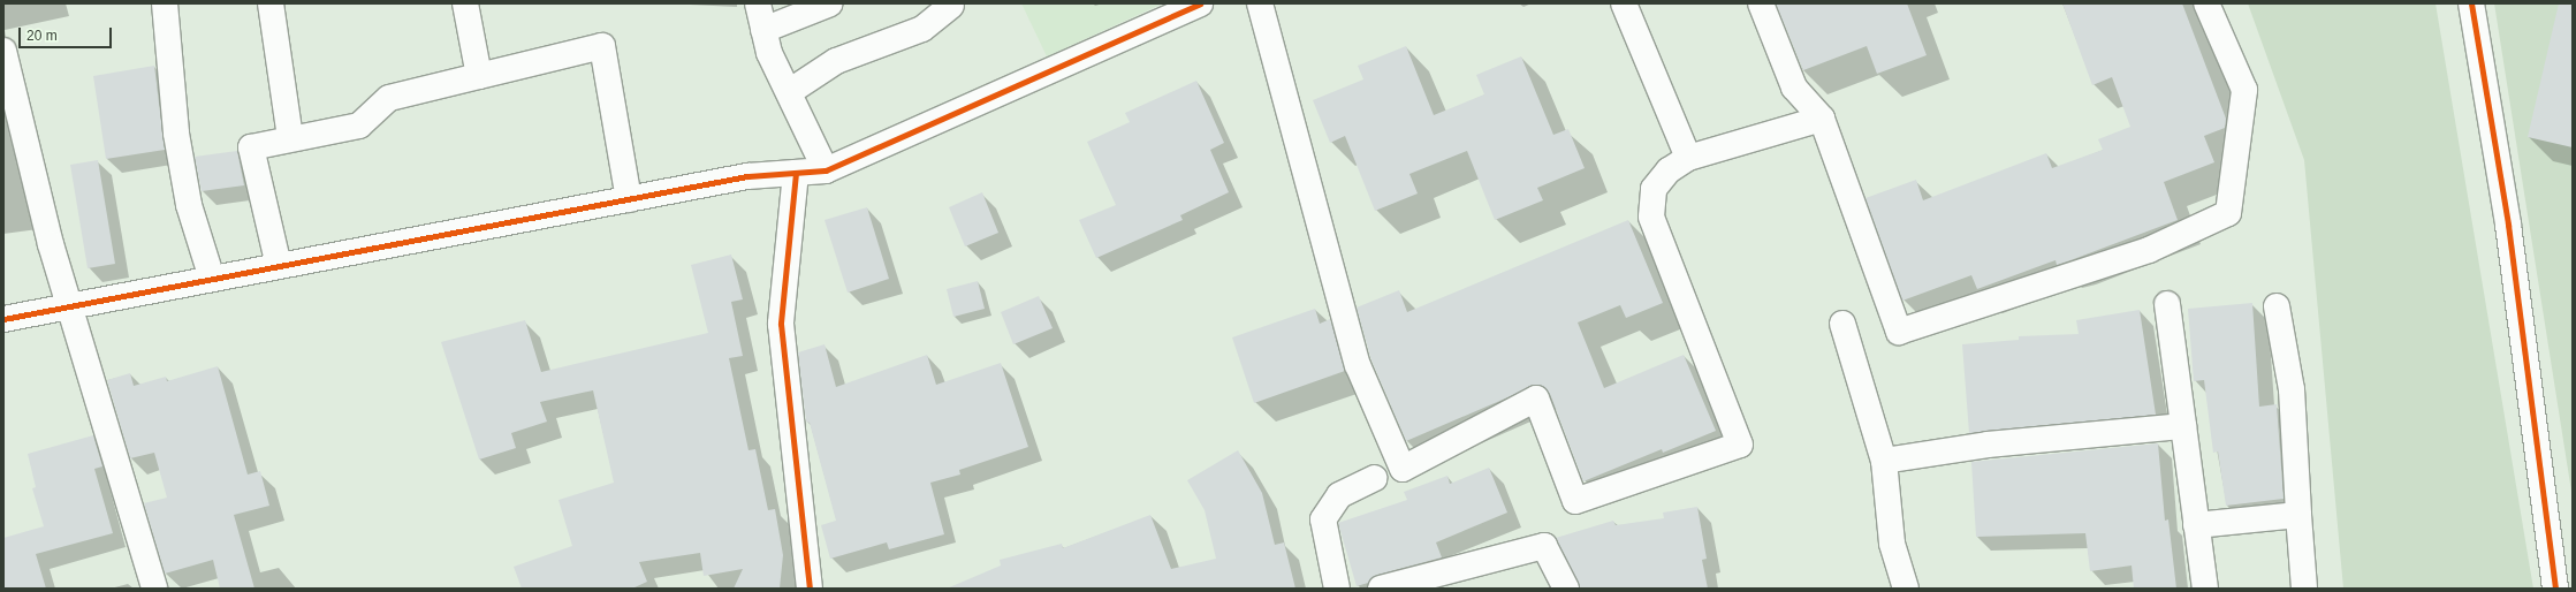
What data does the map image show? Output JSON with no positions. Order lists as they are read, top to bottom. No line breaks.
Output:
{"scale_bar":"20 m"}
